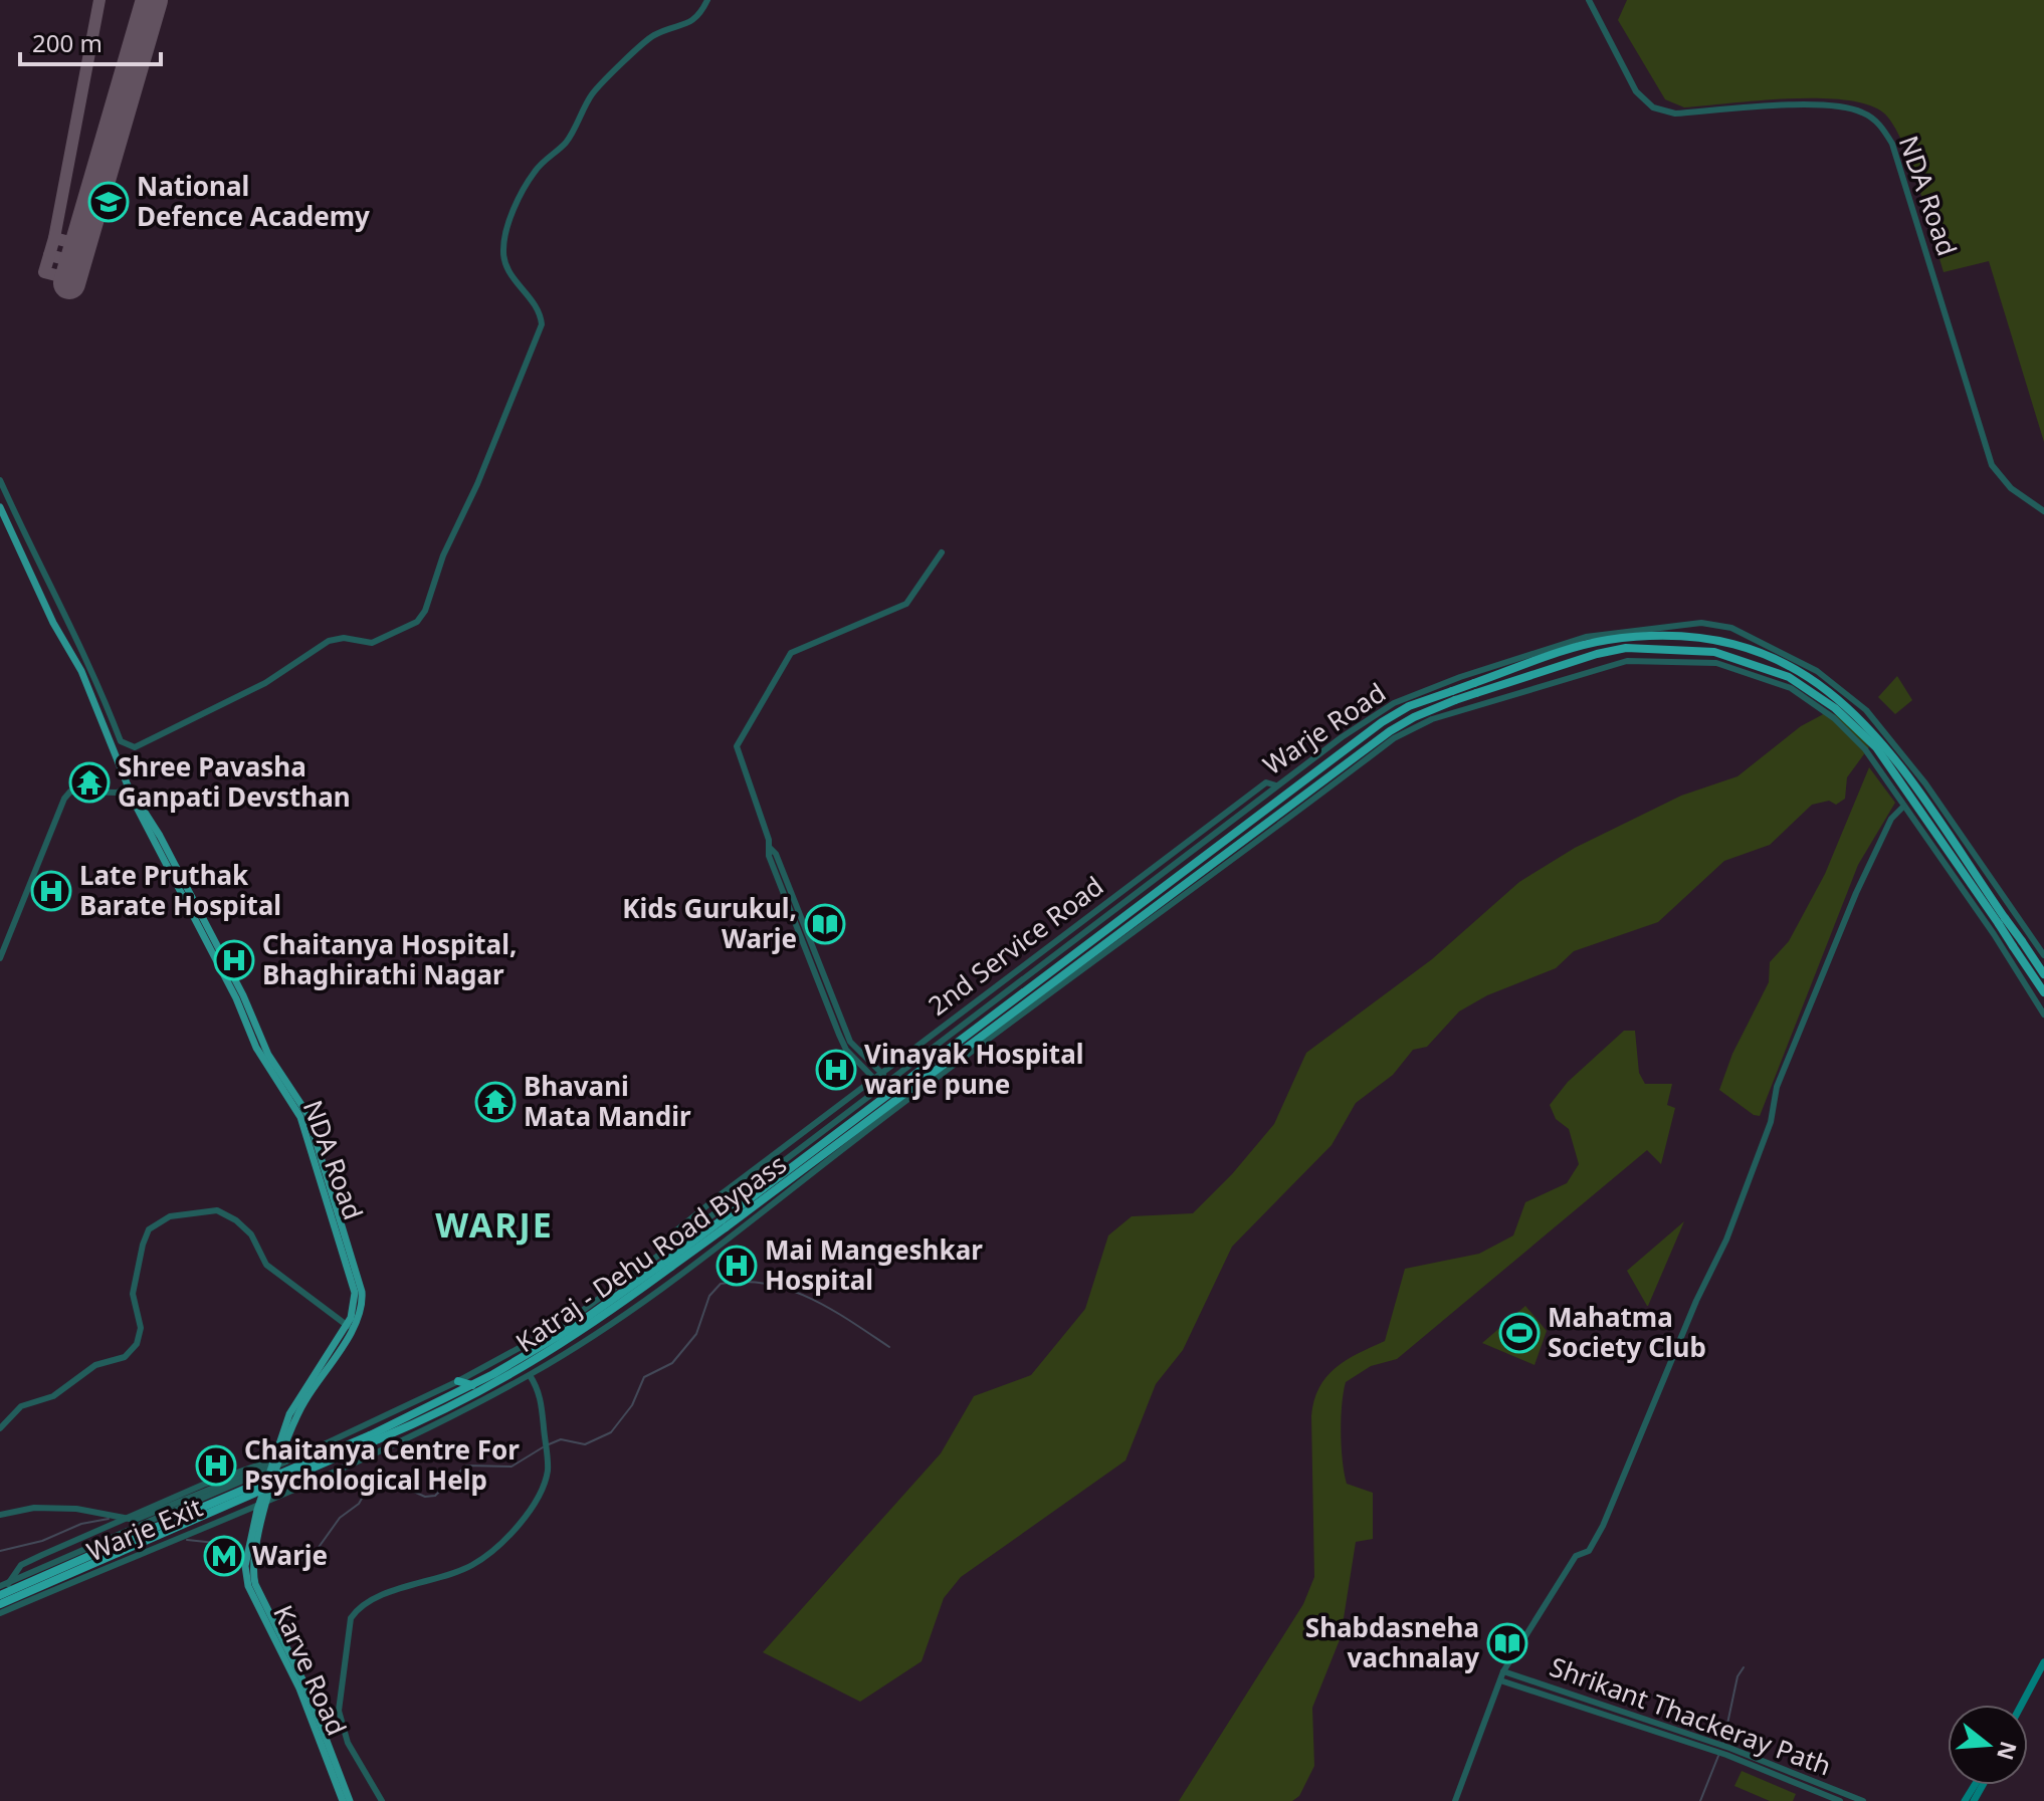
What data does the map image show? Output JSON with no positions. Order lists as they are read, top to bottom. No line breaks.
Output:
{"streets":{"highway":["Katraj - Dehu Road Bypass"],"main road":["NDA Road","Karve Road"],"street":["Warje Road","2nd Service Road","Warje Exit","Shrikant Thackeray Path"]},"crossings":[["NDA Road","Warje Exit"],["Warje Road","2nd Service Road"],["Warje Road","Warje Exit"],["Katraj - Dehu Road Bypass","Warje Exit"]],"districts":["WARJE"],"places":{"school or university":["National Defence Academy"],"temple":["Shree Pavasha Ganpati Devsthan","Bhavani Mata Mandir"],"hospital":["Late Pruthak Barate Hospital","Chaitanya Hospital, Bhaghirathi Nagar","Vinayak Hospital warje pune","Mai Mangeshkar Hospital","Chaitanya Centre For Psychological Help"],"library":["Kids Gurukul, Warje","Shabdasneha vachnalay"],"sports":["Mahatma Society Club"],"metro station":["Warje"]},"scale_bar":"200 m","north":"right"}
